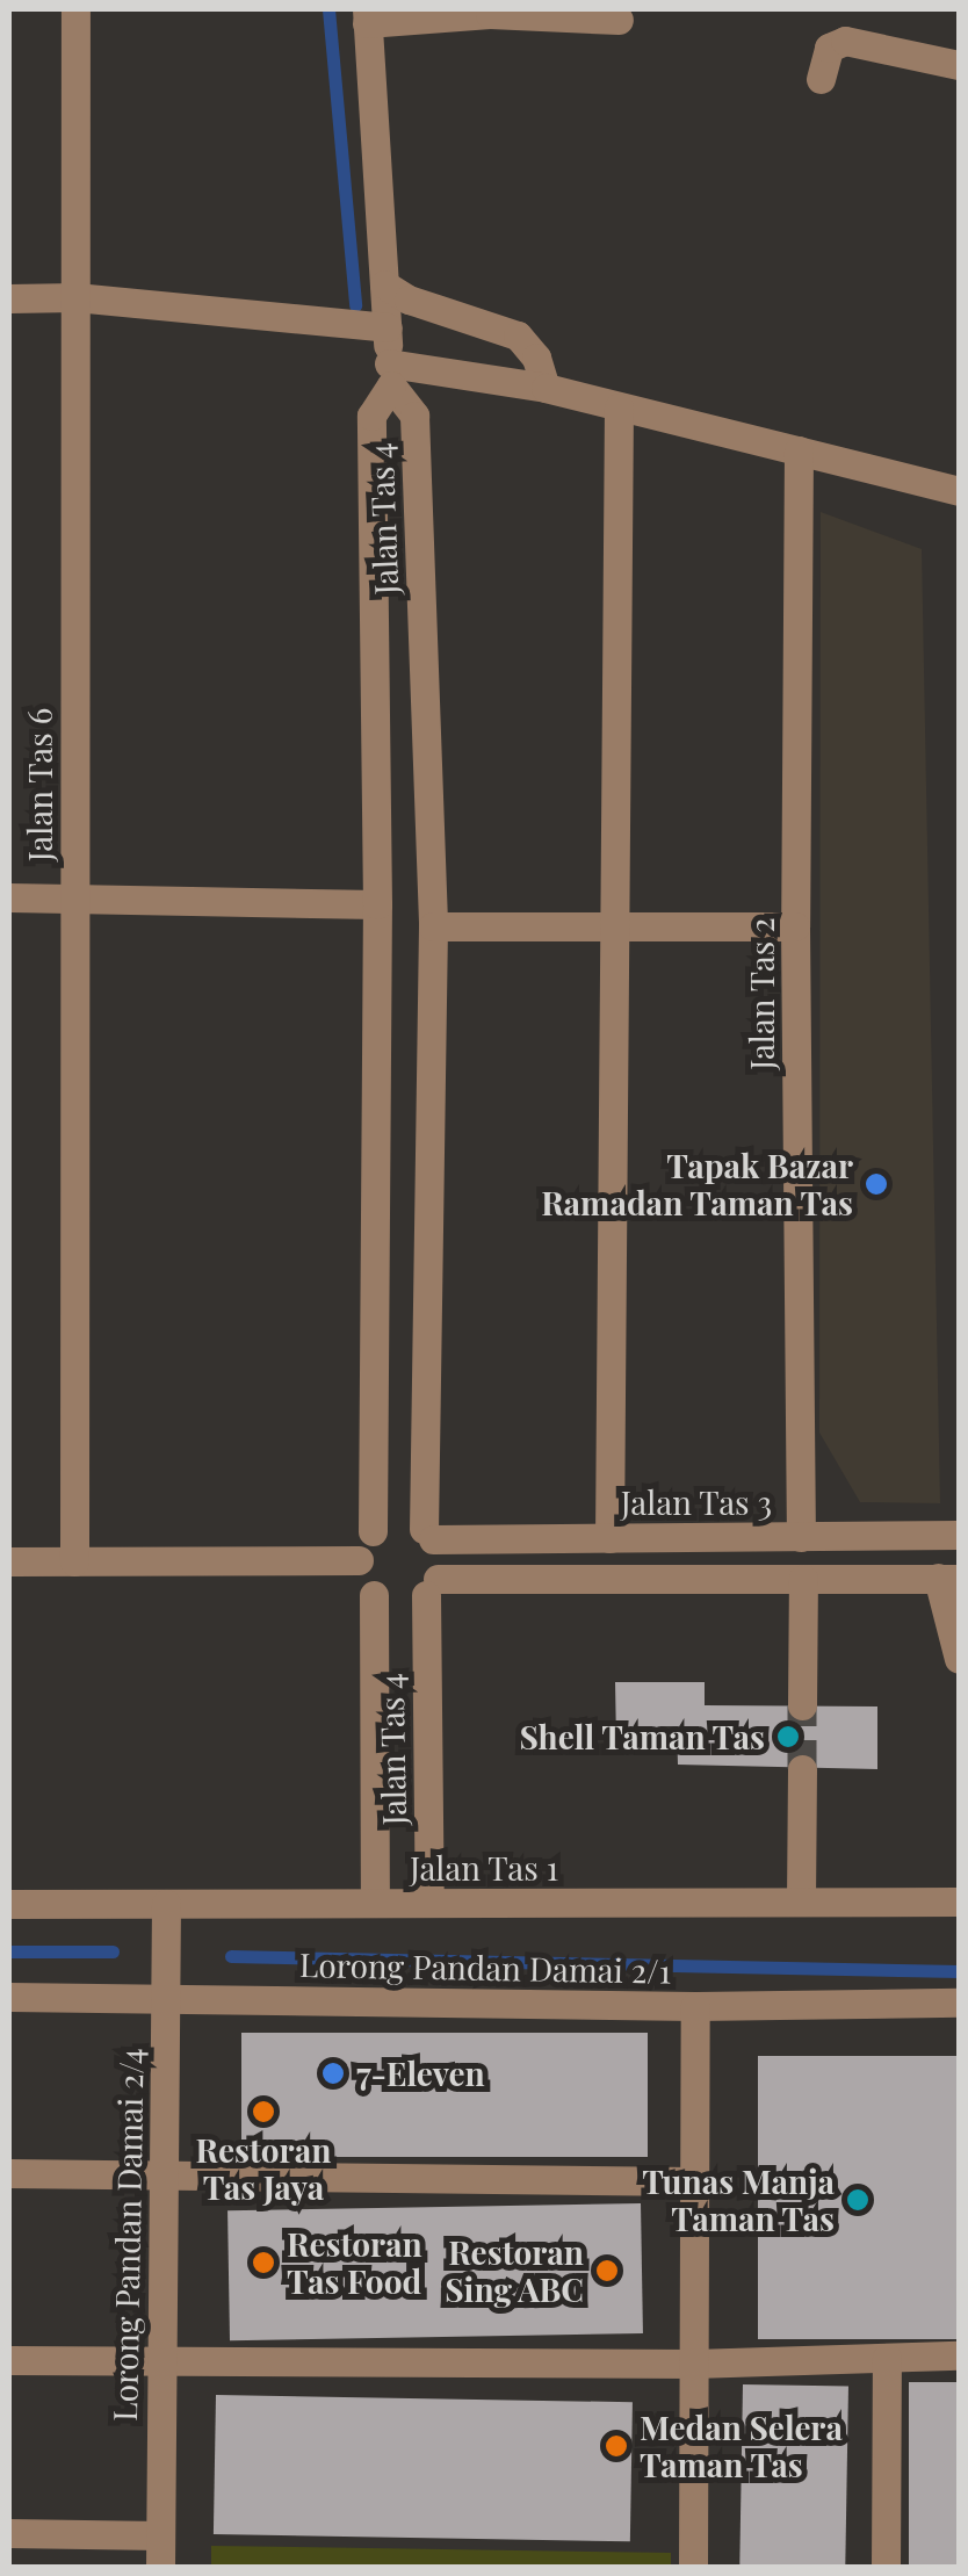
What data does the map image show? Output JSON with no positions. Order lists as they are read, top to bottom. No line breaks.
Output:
{"streets":{"street":["Jalan Tas 4","Jalan Tas 6","Jalan Tas 2","Jalan Tas 3","Jalan Tas 1","Lorong Pandan Damai 2/1","Lorong Pandan Damai 2/4"]},"crossings":[["Jalan Tas 4","Jalan Tas 3"],["Jalan Tas 4","Jalan Tas 1"],["Jalan Tas 2","Jalan Tas 3"],["Jalan Tas 1","Lorong Pandan Damai 2/4"],["Lorong Pandan Damai 2/1","Lorong Pandan Damai 2/4"]],"places":["Tapak Bazar Ramadan Taman Tas","Shell Taman Tas","7-Eleven","Restoran Tas Jaya","Tunas Manja Taman Tas","Restoran Tas Food","Restoran Sing ABC","Medan Selera Taman Tas"]}
